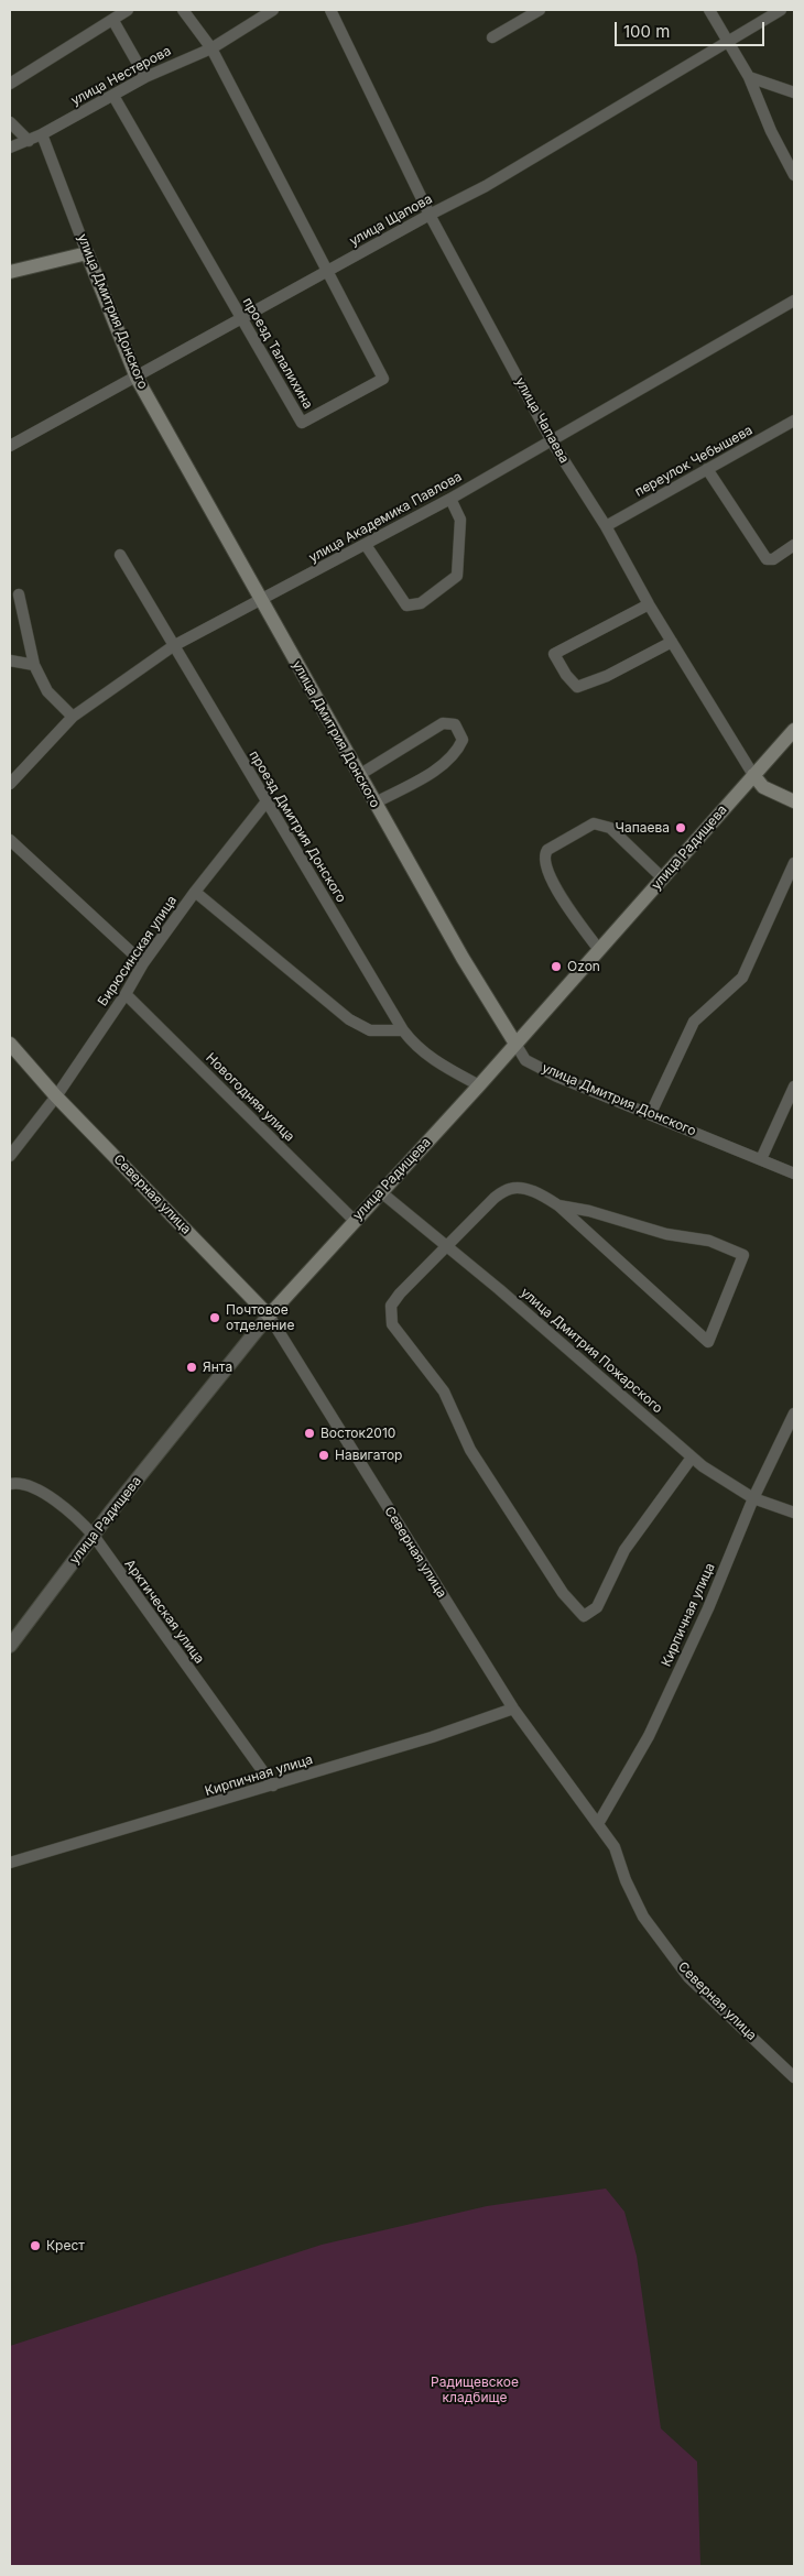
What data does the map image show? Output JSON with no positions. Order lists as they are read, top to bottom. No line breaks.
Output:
{"streets":{"main road":["улица Дмитрия Донского","улица Чапаева","улица Радищева","Северная улица"],"street":["улица Нестерова","улица Щапова","проезд Талалихина","переулок Чебышева","улица Академика Павлова","проезд Дмитрия Донского","Бирюсинская улица","Новогодняя улица","улица Дмитрия Пожарского","Арктическая улица","Кирпичная улица"]},"crossings":[["улица Нестерова","улица Дмитрия Донского"],["улица Нестерова","проезд Талалихина"],["улица Щапова","улица Дмитрия Донского"],["улица Щапова","проезд Талалихина"],["улица Щапова","улица Чапаева"],["улица Дмитрия Донского","улица Академика Павлова"],["улица Дмитрия Донского","улица Радищева"],["улица Чапаева","переулок Чебышева"],["улица Чапаева","улица Академика Павлова"],["улица Чапаева","улица Радищева"],["улица Академика Павлова","проезд Дмитрия Донского"],["проезд Дмитрия Донского","улица Радищева"],["проезд Дмитрия Донского","Бирюсинская улица"],["улица Радищева","Новогодняя улица"],["улица Радищева","Северная улица"],["улица Радищева","улица Дмитрия Пожарского"],["улица Радищева","Арктическая улица"],["Бирюсинская улица","Новогодняя улица"],["Бирюсинская улица","Северная улица"],["Северная улица","Кирпичная улица"],["улица Дмитрия Пожарского","Кирпичная улица"],["Арктическая улица","Кирпичная улица"]],"parks":["Радищевское кладбище"],"places":["Чапаева","Ozon","Почтовое отделение","Янта","Восток2010","Навигатор","Крест"],"scale_bar":"100 m"}
